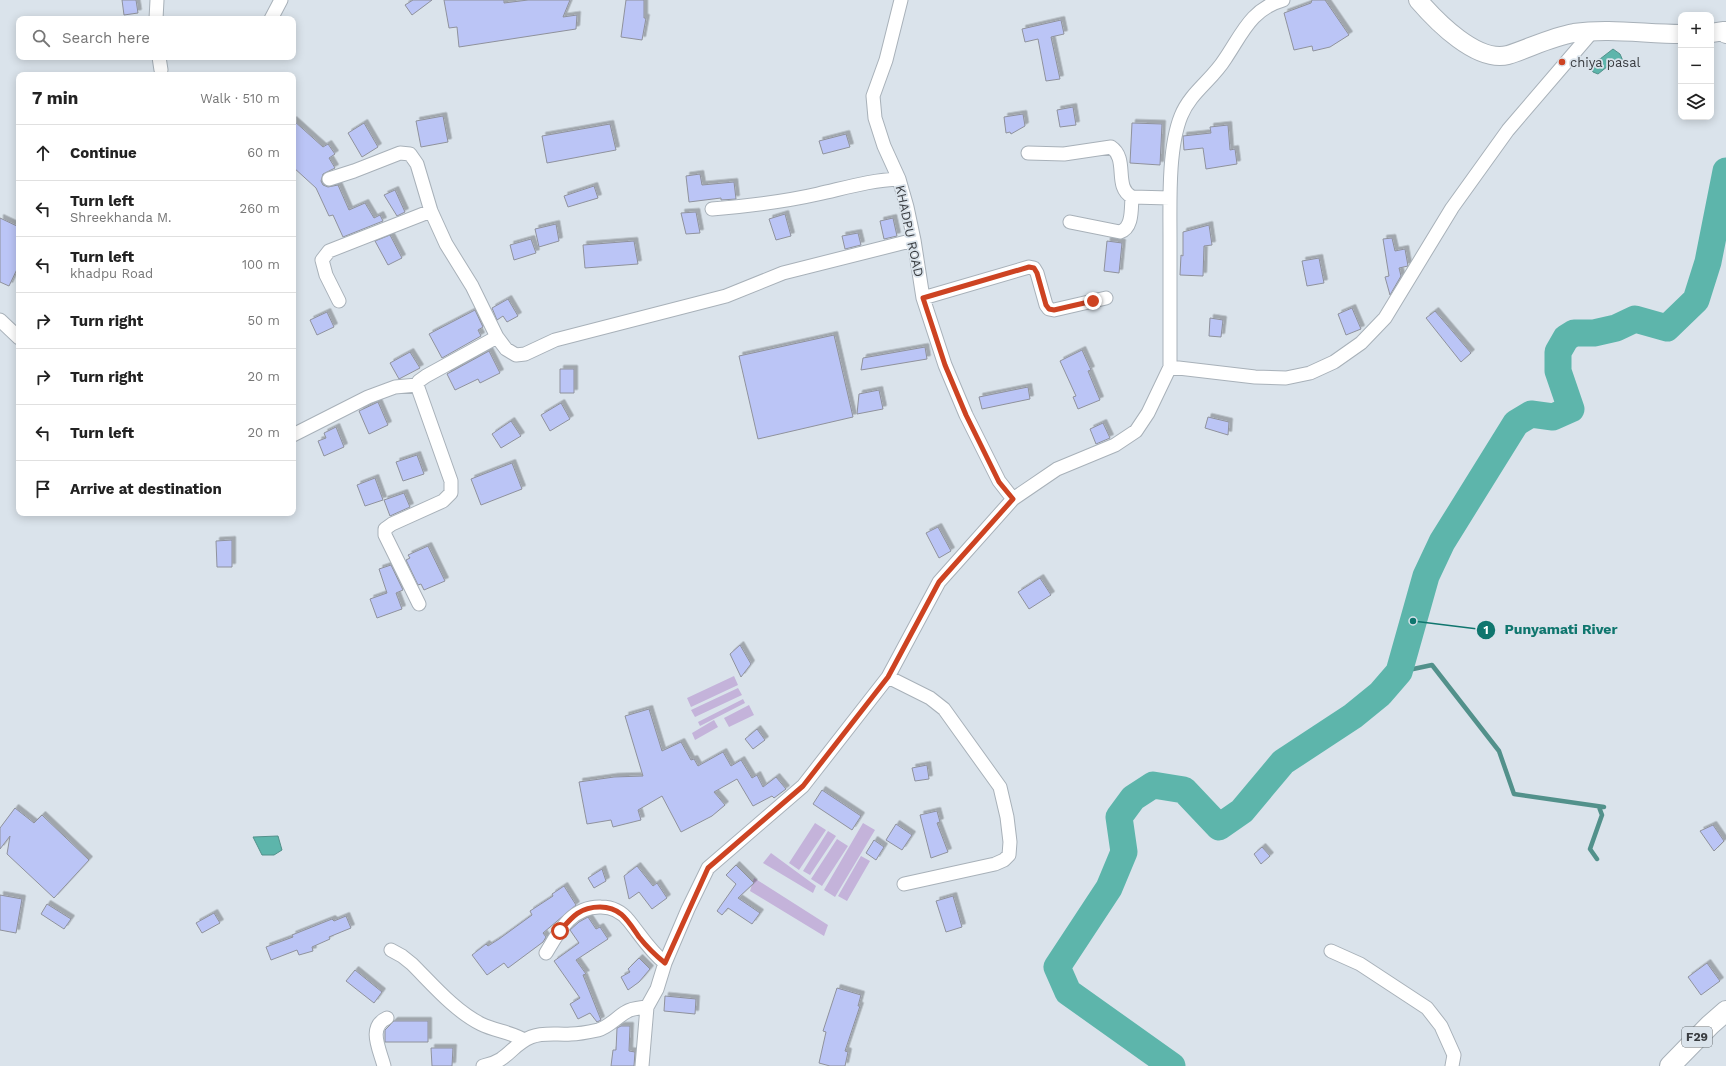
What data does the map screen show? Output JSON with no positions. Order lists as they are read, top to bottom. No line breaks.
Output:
{"streets":{"main road":["F29"],"street":["KHADPU ROAD"]},"places":["chiya pasal","Punyamati River"],"page":{"map_buttons":["+","−"],"search":"Search here","heading":["7 min","Walk · 510 m"],"list":[["Continue","60 m"],["Turn left","Shreekhanda M.","260 m"],["Turn left","khadpu Road","100 m"],["Turn right","50 m"],["Turn right","20 m"],["Turn left","20 m"],"Arrive at destination"]}}
